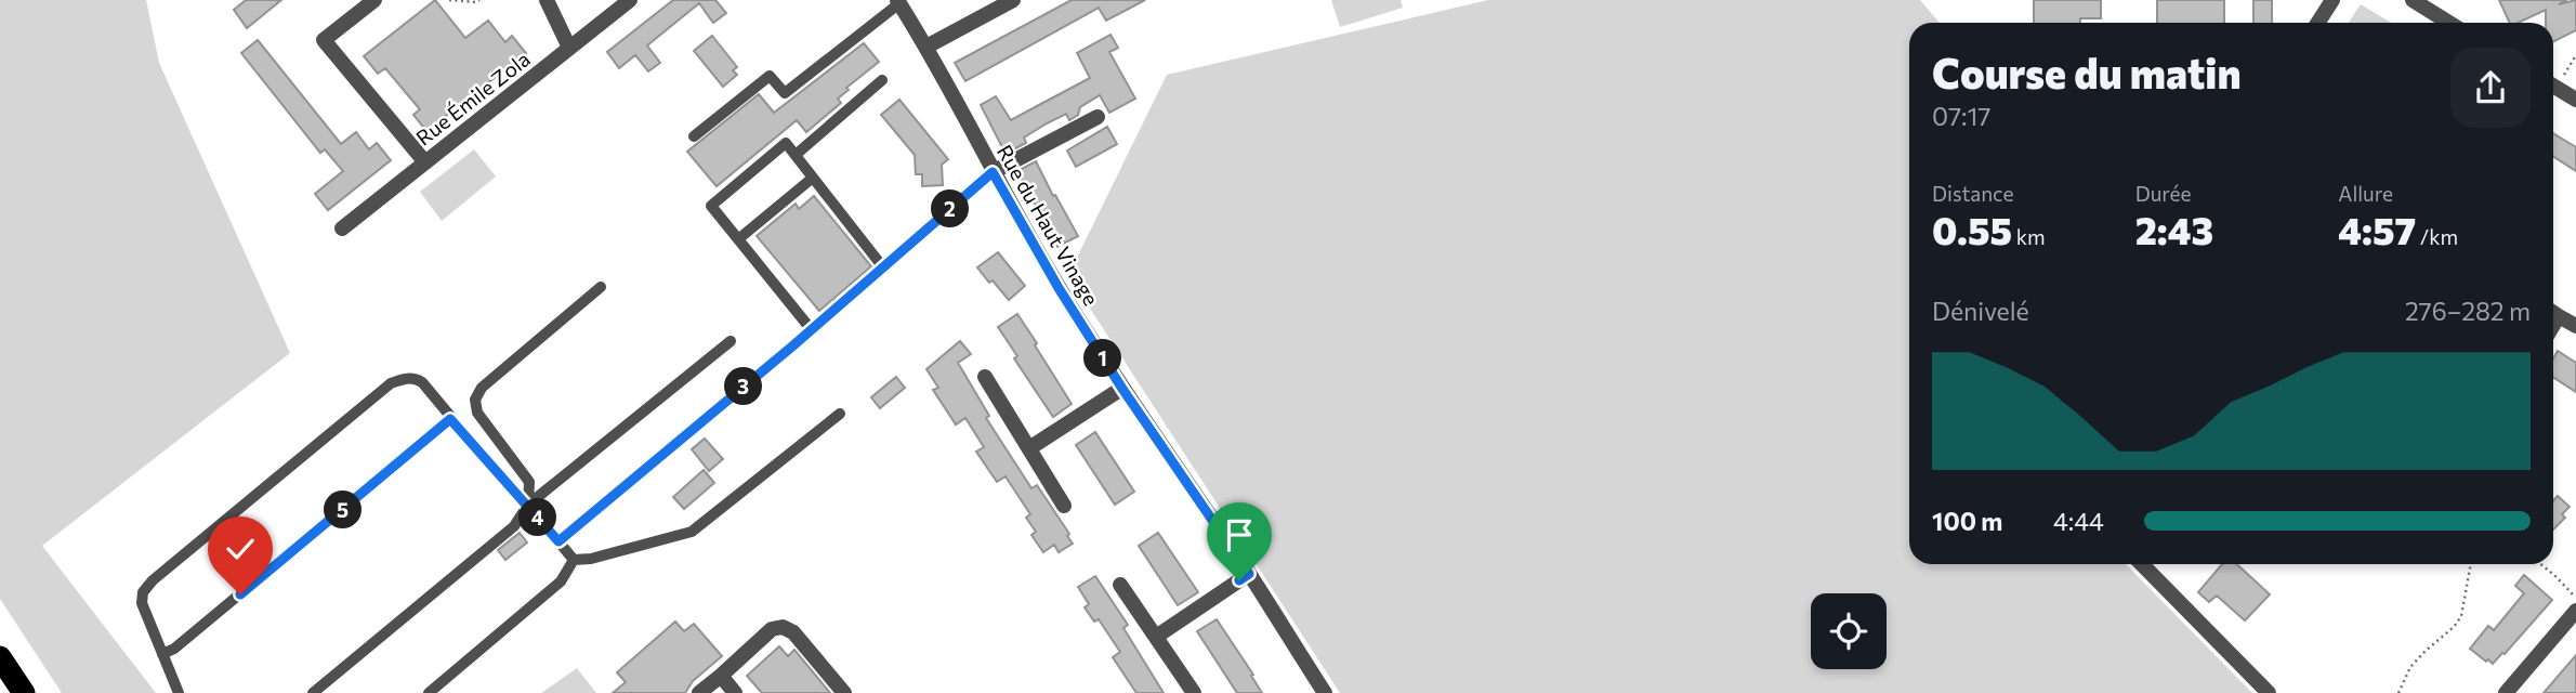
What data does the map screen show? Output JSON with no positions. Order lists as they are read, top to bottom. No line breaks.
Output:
{"streets":{"street":["Rue Émile Zola","Rue du Haut Vinage"]},"page":{"heading":["Course du matin","07:17"],"stats":[["Distance","0.55 km"],["Durée","2:43"],["Allure","4:57 /km"]],"pins":["2","1","3","5","4"],"chart":["Dénivelé","276–282 m"],"list":[{"name":"100 m","note":"4:44"}]}}
